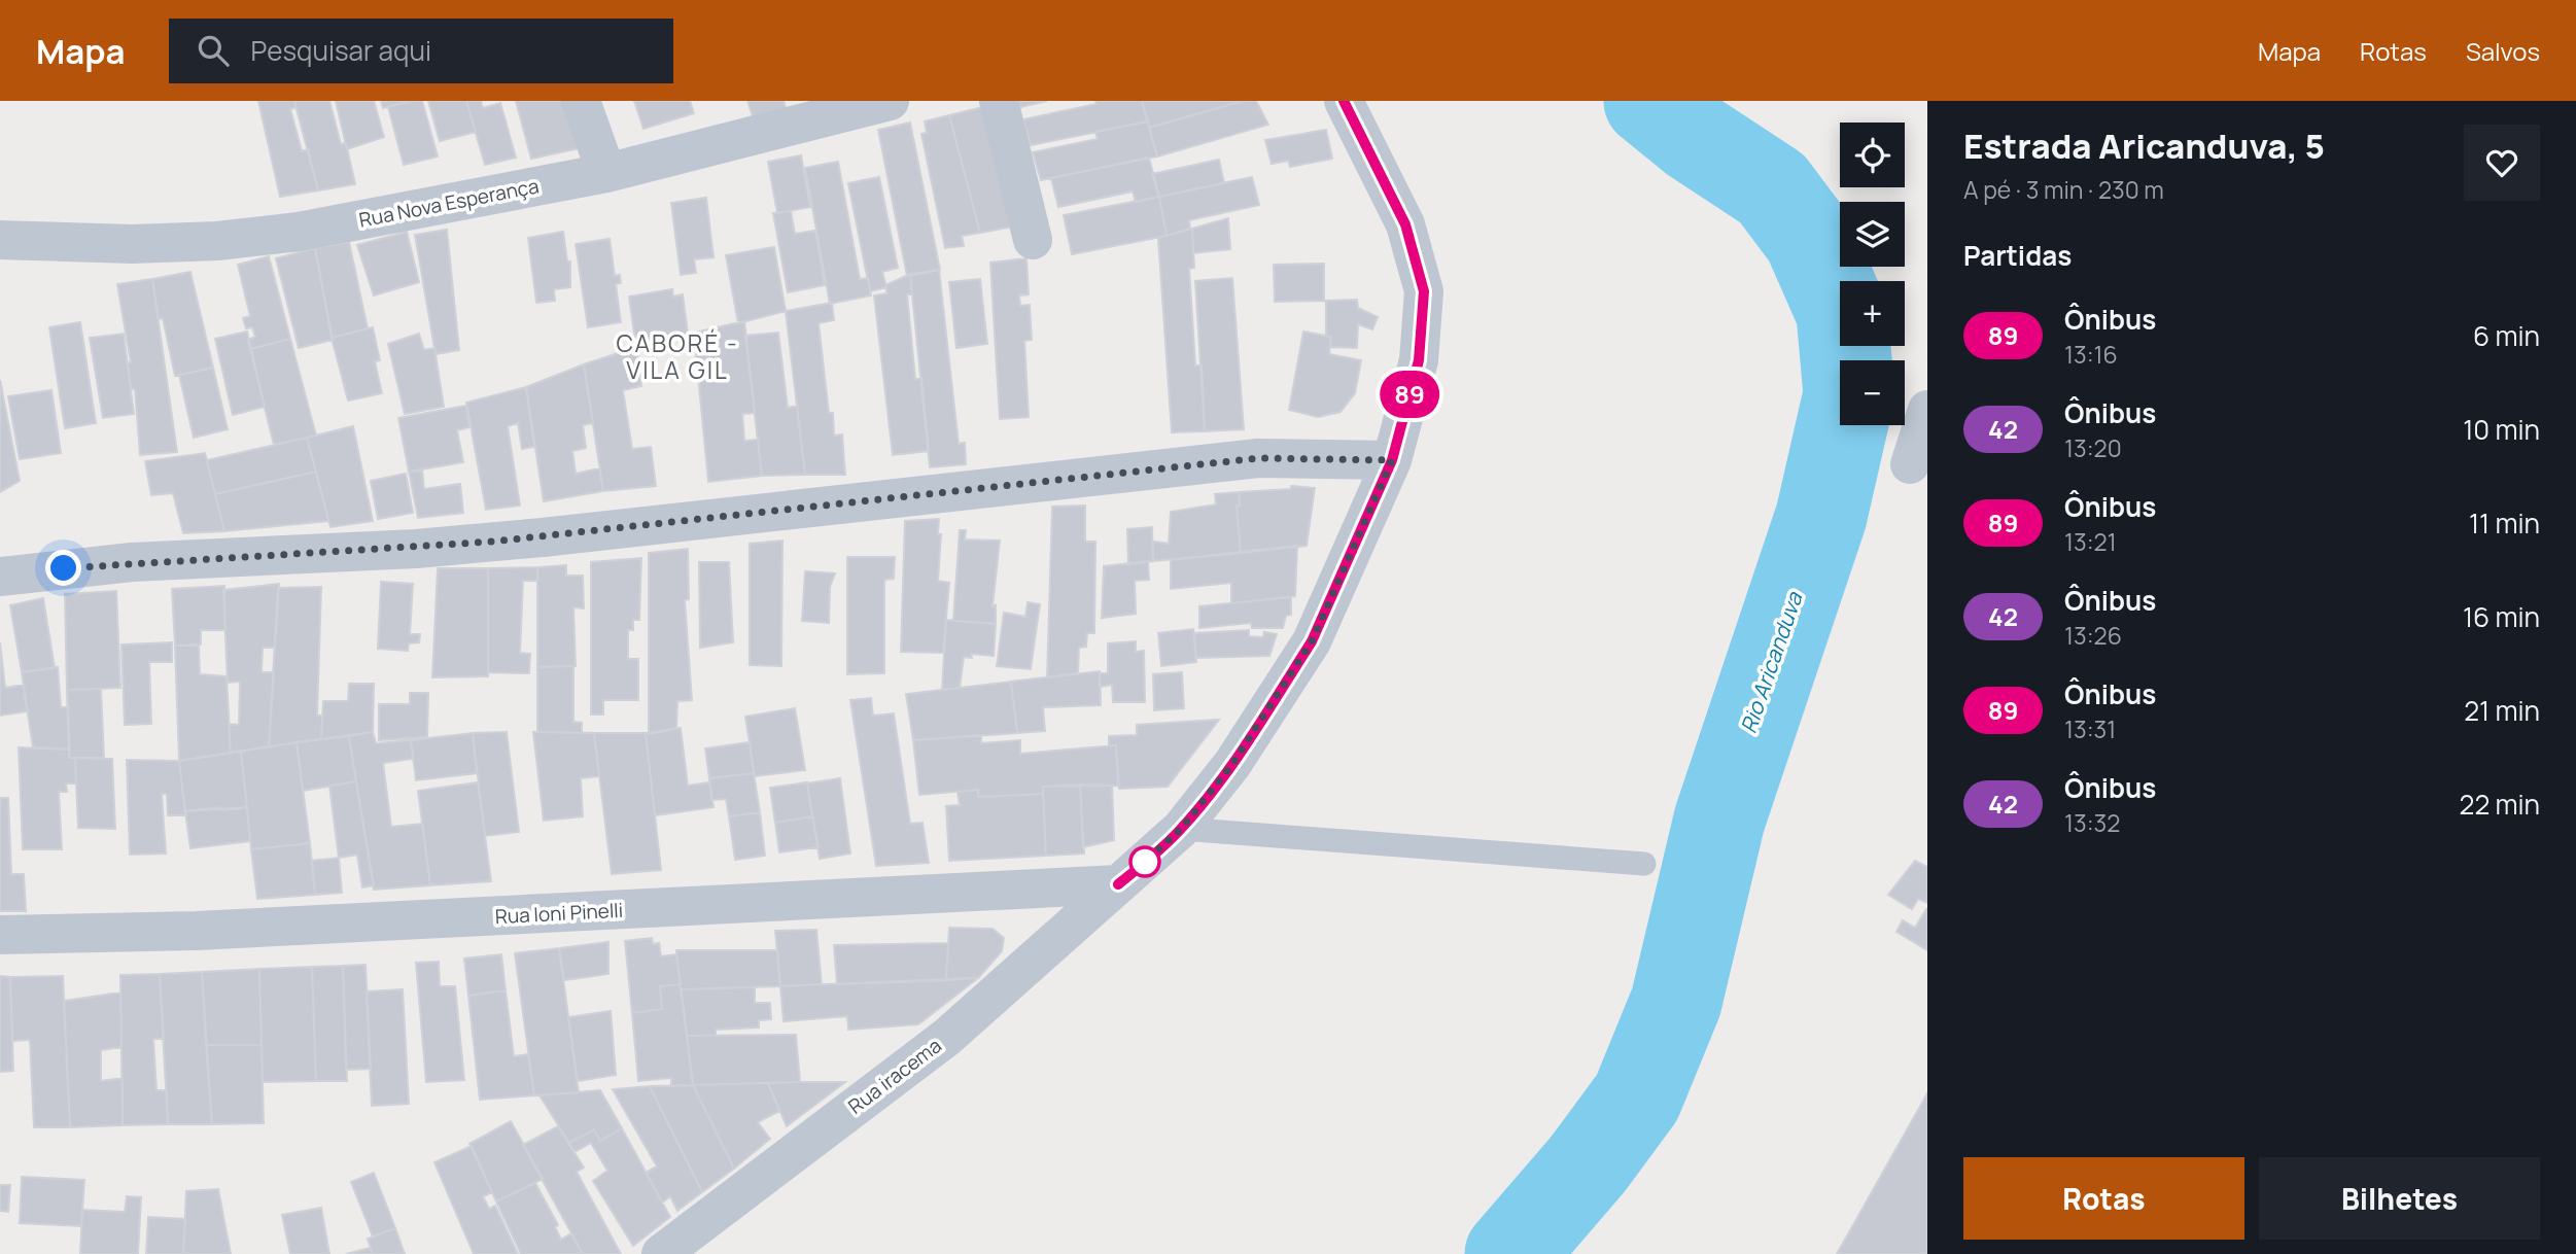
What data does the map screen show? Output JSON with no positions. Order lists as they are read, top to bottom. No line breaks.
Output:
{"streets":{"street":["Rua Nova Esperança","Rua Ioni Pinelli","Rua iracema"]},"crossings":[["Rua Ioni Pinelli","Rua iracema"]],"districts":["CABORÉ - VILA GIL"],"water":["Rio Aricanduva"],"lines":["bus line 89"],"page":{"header":"Mapa","search":"Pesquisar aqui","nav":["Mapa","Rotas","Salvos"],"on_map":"89","heading":[["Estrada Aricanduva, 5","A pé · 3 min · 230 m"],"Partidas"],"map_buttons":["+","−"],"list":[{"mark":"89","name":"Ônibus","note":"13:16","value":"6 min"},{"mark":"42","name":"Ônibus","note":"13:20","value":"10 min"},{"mark":"89","name":"Ônibus","note":"13:21","value":"11 min"},{"mark":"42","name":"Ônibus","note":"13:26","value":"16 min"},{"mark":"89","name":"Ônibus","note":"13:31","value":"21 min"},{"mark":"42","name":"Ônibus","note":"13:32","value":"22 min"}],"buttons":["Rotas","Bilhetes"]}}
